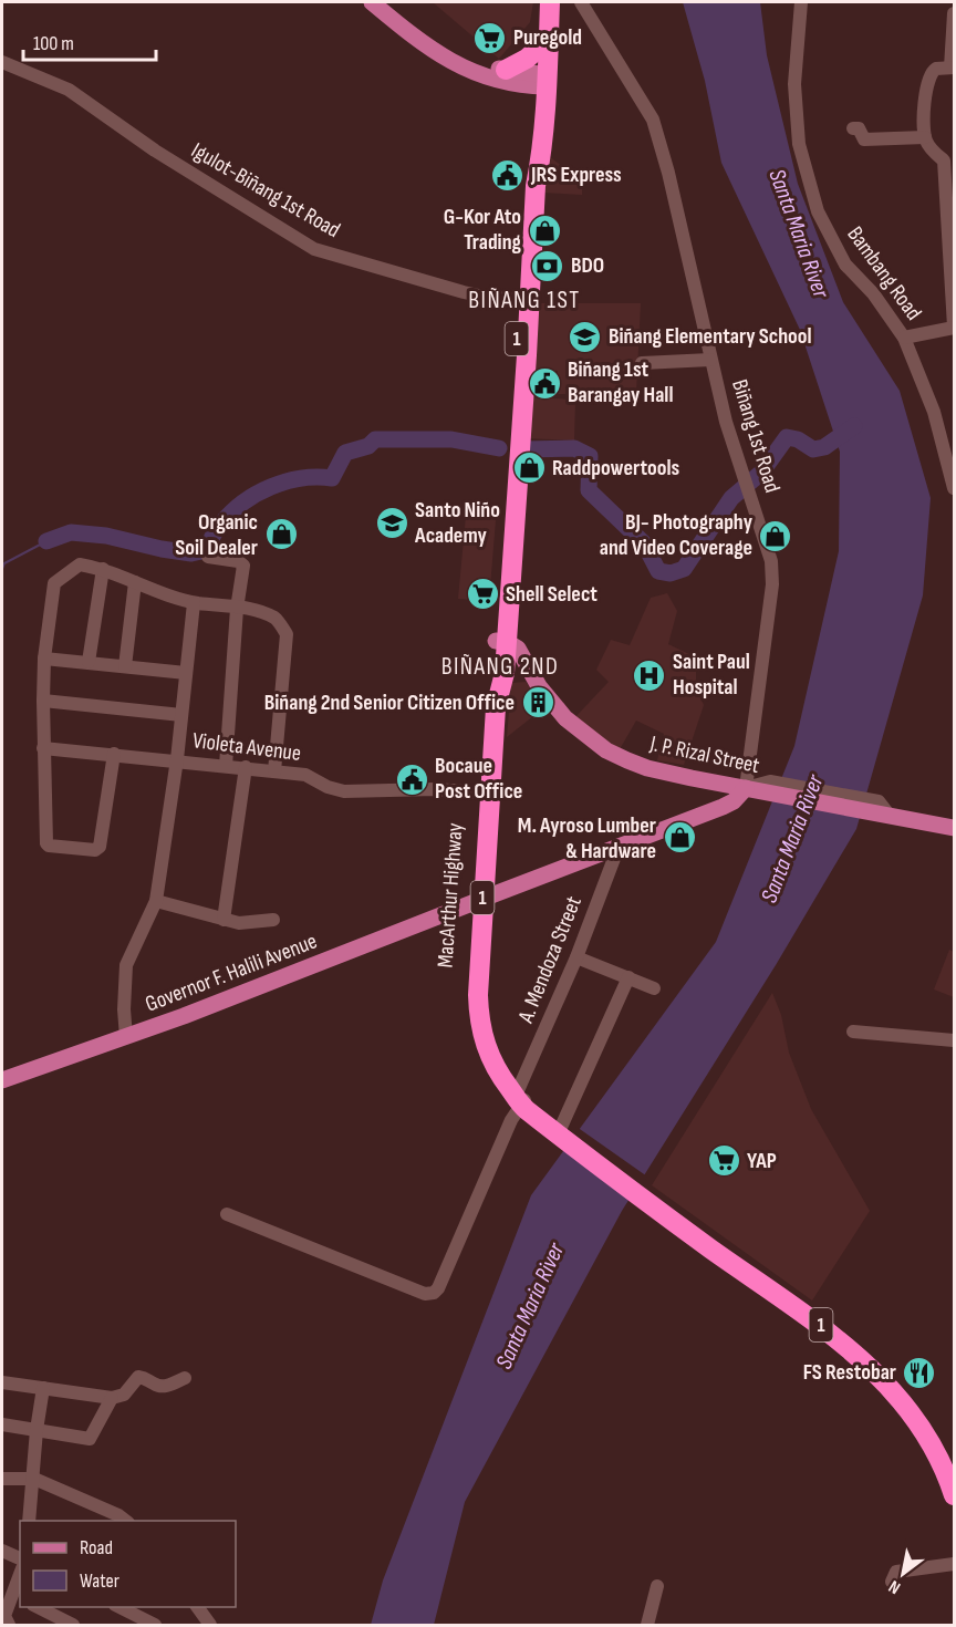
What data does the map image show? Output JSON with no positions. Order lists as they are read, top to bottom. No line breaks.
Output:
{"streets":{"highway":["1","MacArthur Highway"],"main road":["J. P. Rizal Street","Governor F. Halili Avenue"],"street":["Igulot-Biñang 1st Road","Bambang Road","Biñang 1st Road","Violeta Avenue","A. Mendoza Street"]},"crossings":[["Igulot-Biñang 1st Road","MacArthur Highway"],["1","MacArthur Highway"],["1","A. Mendoza Street"],["Biñang 1st Road","J. P. Rizal Street"],["Violeta Avenue","MacArthur Highway"],["J. P. Rizal Street","MacArthur Highway"],["MacArthur Highway","A. Mendoza Street"],["MacArthur Highway","Governor F. Halili Avenue"]],"districts":["BIÑANG 1ST","BIÑANG 2ND"],"water":["Santa Maria River"],"places":{"supermarket":["Puregold","Shell Select","YAP"],"public building":["JRS Express","Biñang 1st Barangay Hall","Bocaue Post Office"],"shop":["G-Kor Ato Trading","Raddpowertools","Organic Soil Dealer","BJ- Photography and Video Coverage","M. Ayroso Lumber & Hardware"],"bank":["BDO"],"school or university":["Biñang Elementary School","Santo Niño Academy"],"hospital":["Saint Paul Hospital"],"building":["Biñang 2nd Senior Citizen Office"],"restaurant":["FS Restobar"]},"legend":["Road","Water"],"scale_bar":"100 m","north":"bottom left"}
